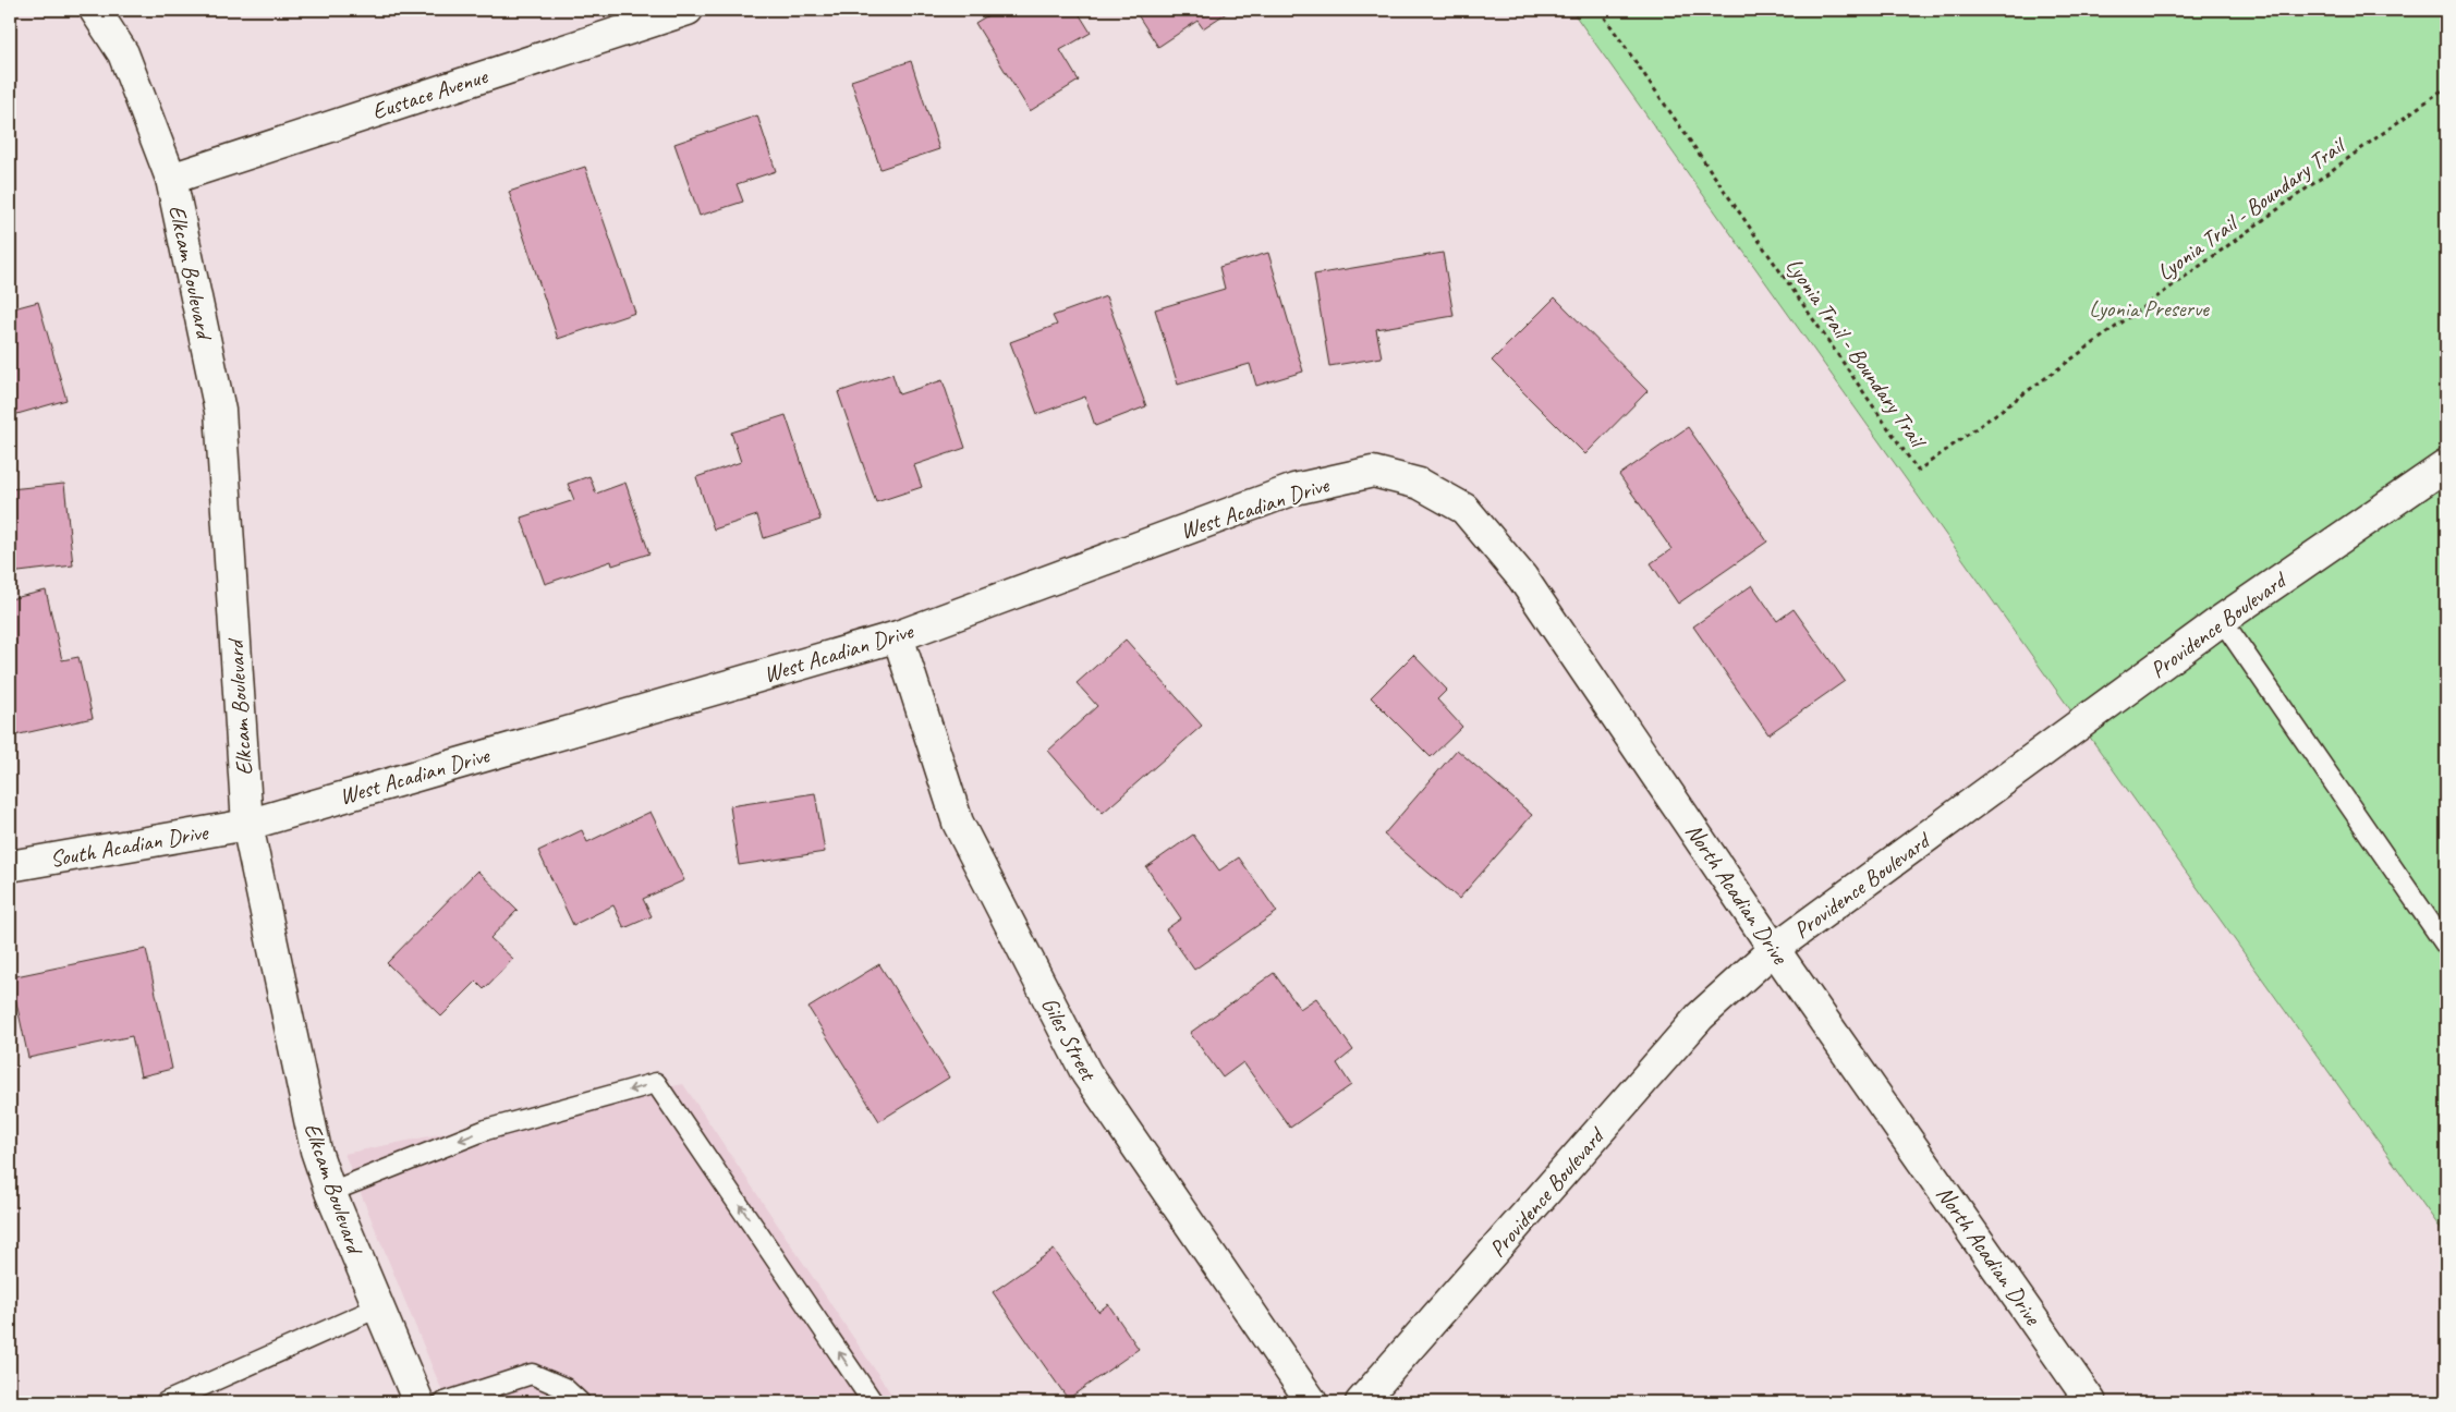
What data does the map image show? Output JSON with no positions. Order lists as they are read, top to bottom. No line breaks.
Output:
{"streets":{"street":["Eustace Avenue","Elkcam Boulevard","West Acadian Drive","Providence Boulevard","South Acadian Drive","North Acadian Drive","Giles Street"],"path":["Lyonia Trail - Boundary Trail"]},"crossings":[["Eustace Avenue","Elkcam Boulevard"],["Elkcam Boulevard","West Acadian Drive"],["Elkcam Boulevard","South Acadian Drive"],["West Acadian Drive","South Acadian Drive"],["West Acadian Drive","North Acadian Drive"],["West Acadian Drive","Giles Street"],["Providence Boulevard","North Acadian Drive"]],"parks":["Lyonia Preserve"]}
